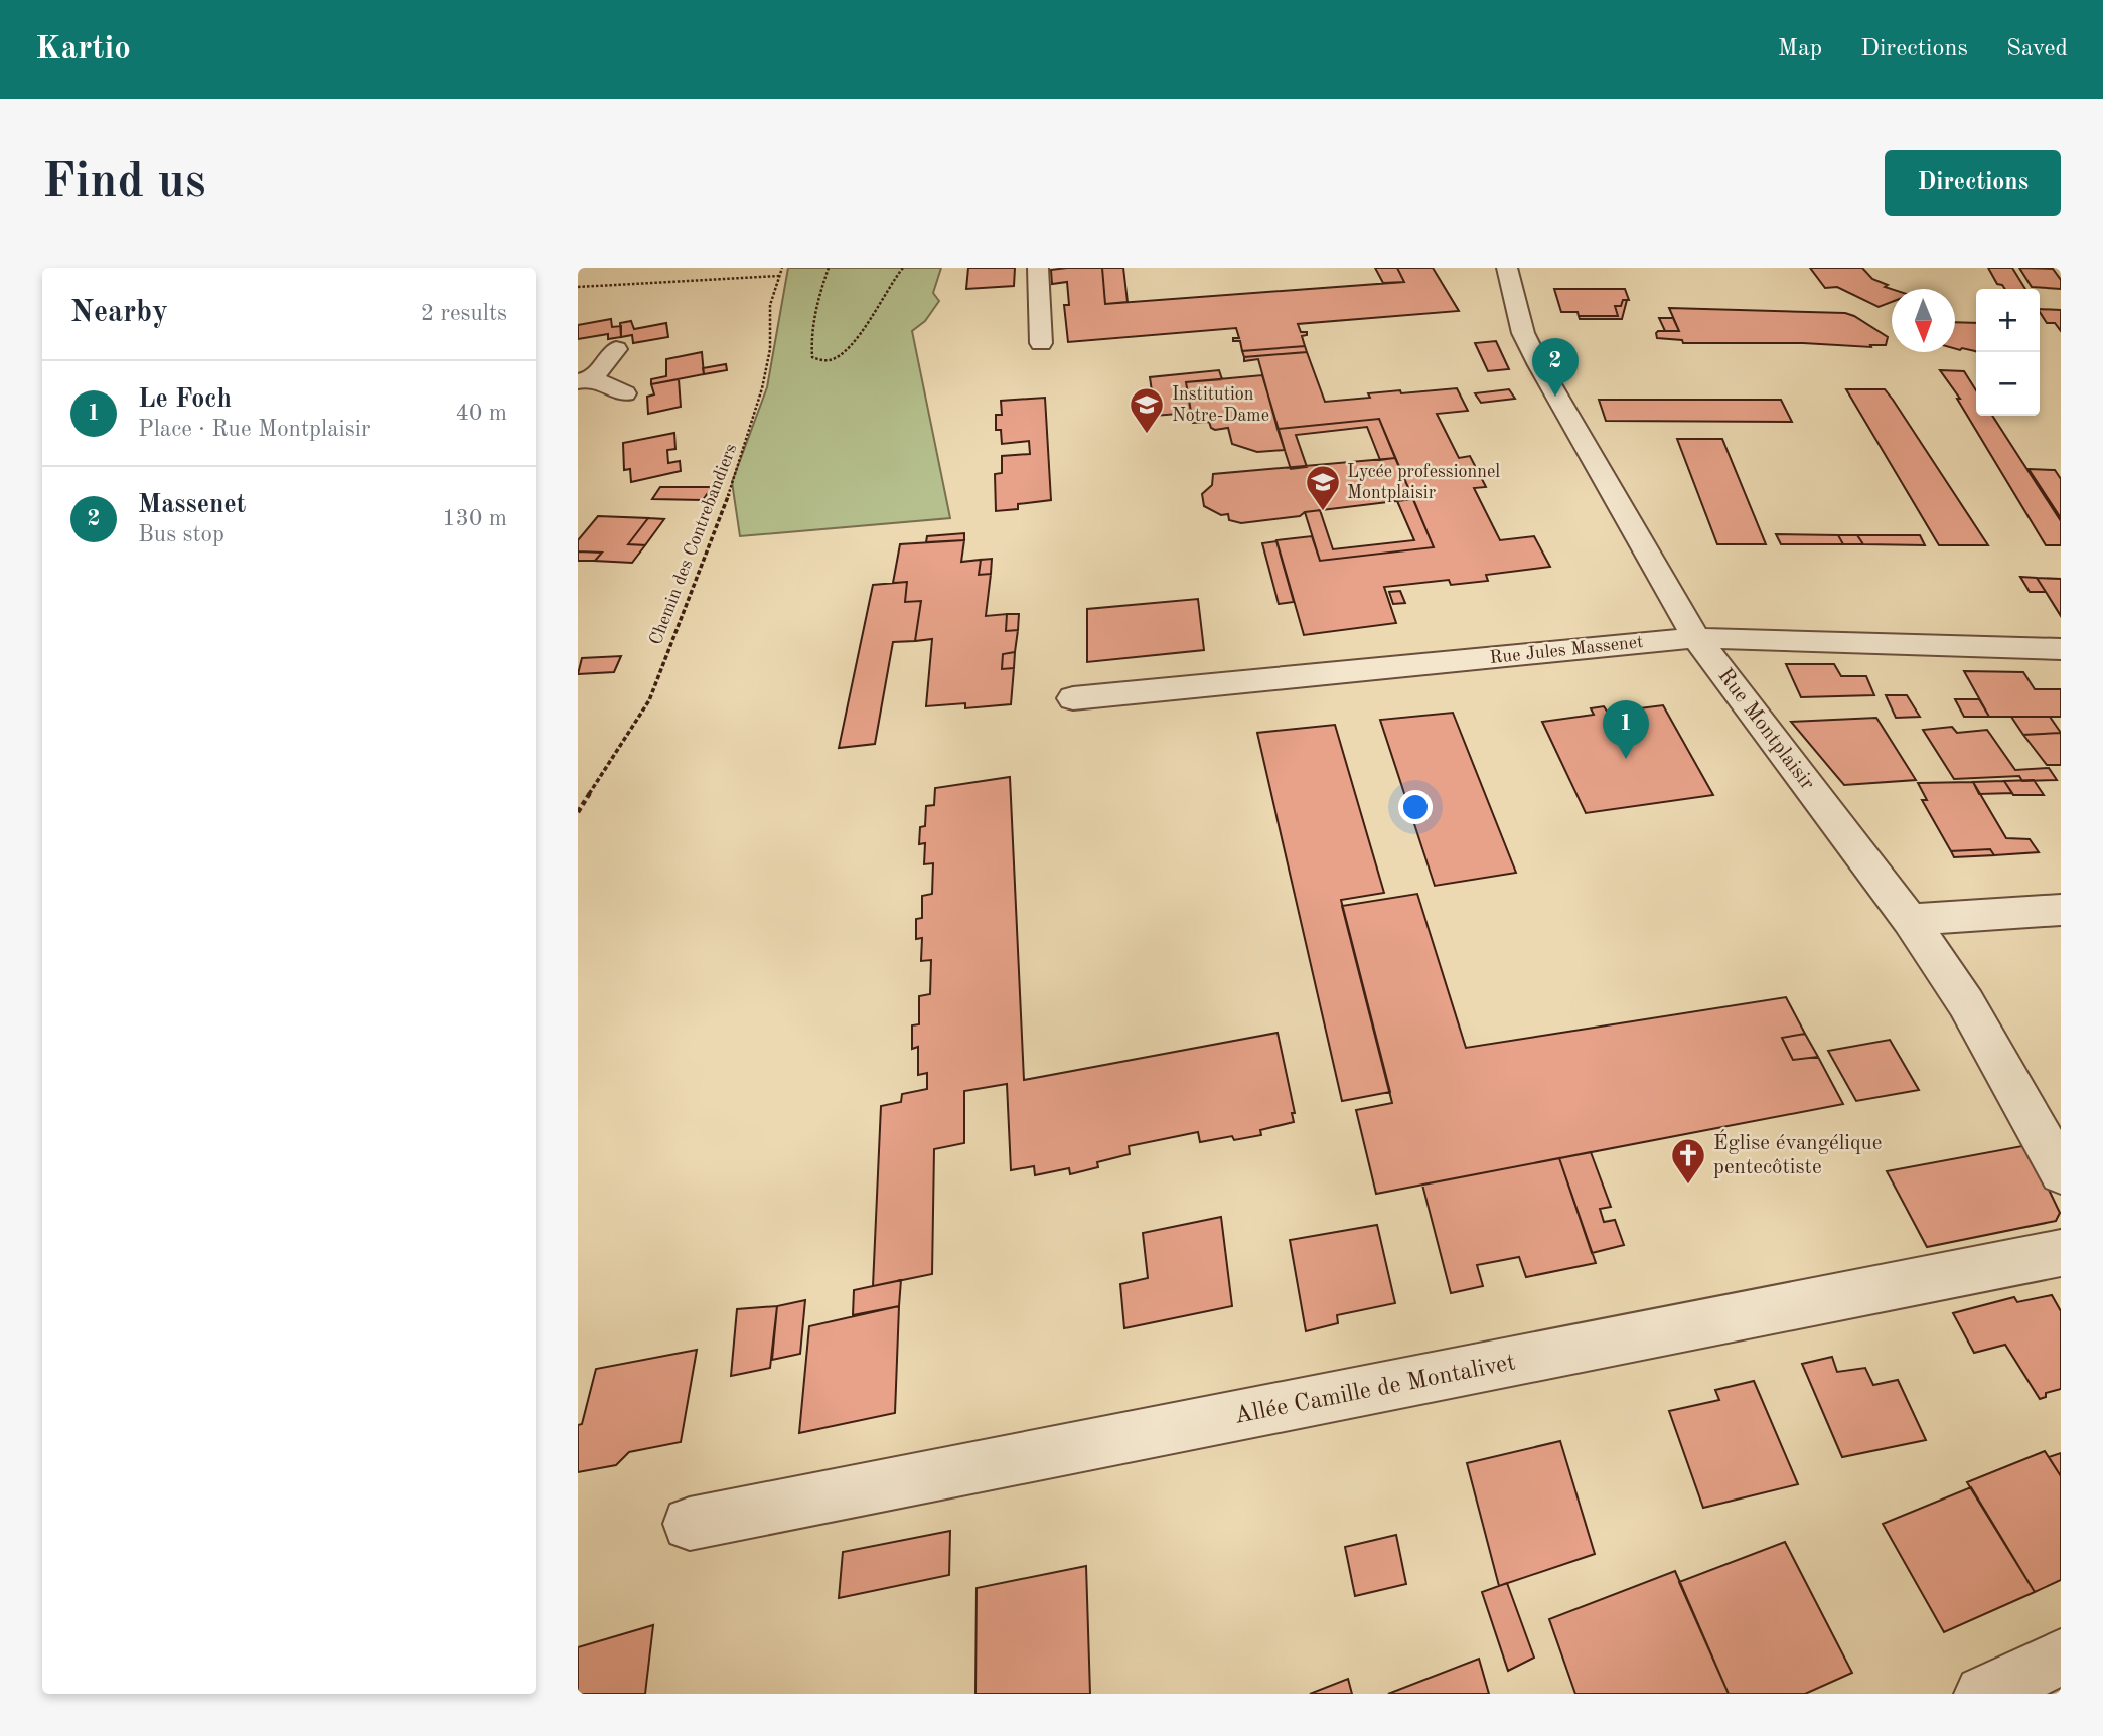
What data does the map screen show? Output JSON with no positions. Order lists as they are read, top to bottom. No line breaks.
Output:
{"streets":{"street":["Rue Jules Massenet","Rue Montplaisir","Allée Camille de Montalivet"],"path":["Chemin des Contrebandiers"]},"crossings":[["Rue Jules Massenet","Rue Montplaisir"]],"places":{"school or university":["Institution Notre-Dame","Lycée professionnel Montplaisir"],"church":["Église évangélique pentecôtiste"]},"north":"bottom","page":{"header":"Kartio","nav":["Map","Directions","Saved"],"buttons":"Directions","title":"Find us","heading":["Nearby","2 results"],"map_buttons":["+","−"],"pins":["2","1"],"list":[{"mark":"1","name":"Le Foch","note":"Place · Rue Montplaisir","value":"40 m"},{"mark":"2","name":"Massenet","note":"Bus stop","value":"130 m"}]}}
